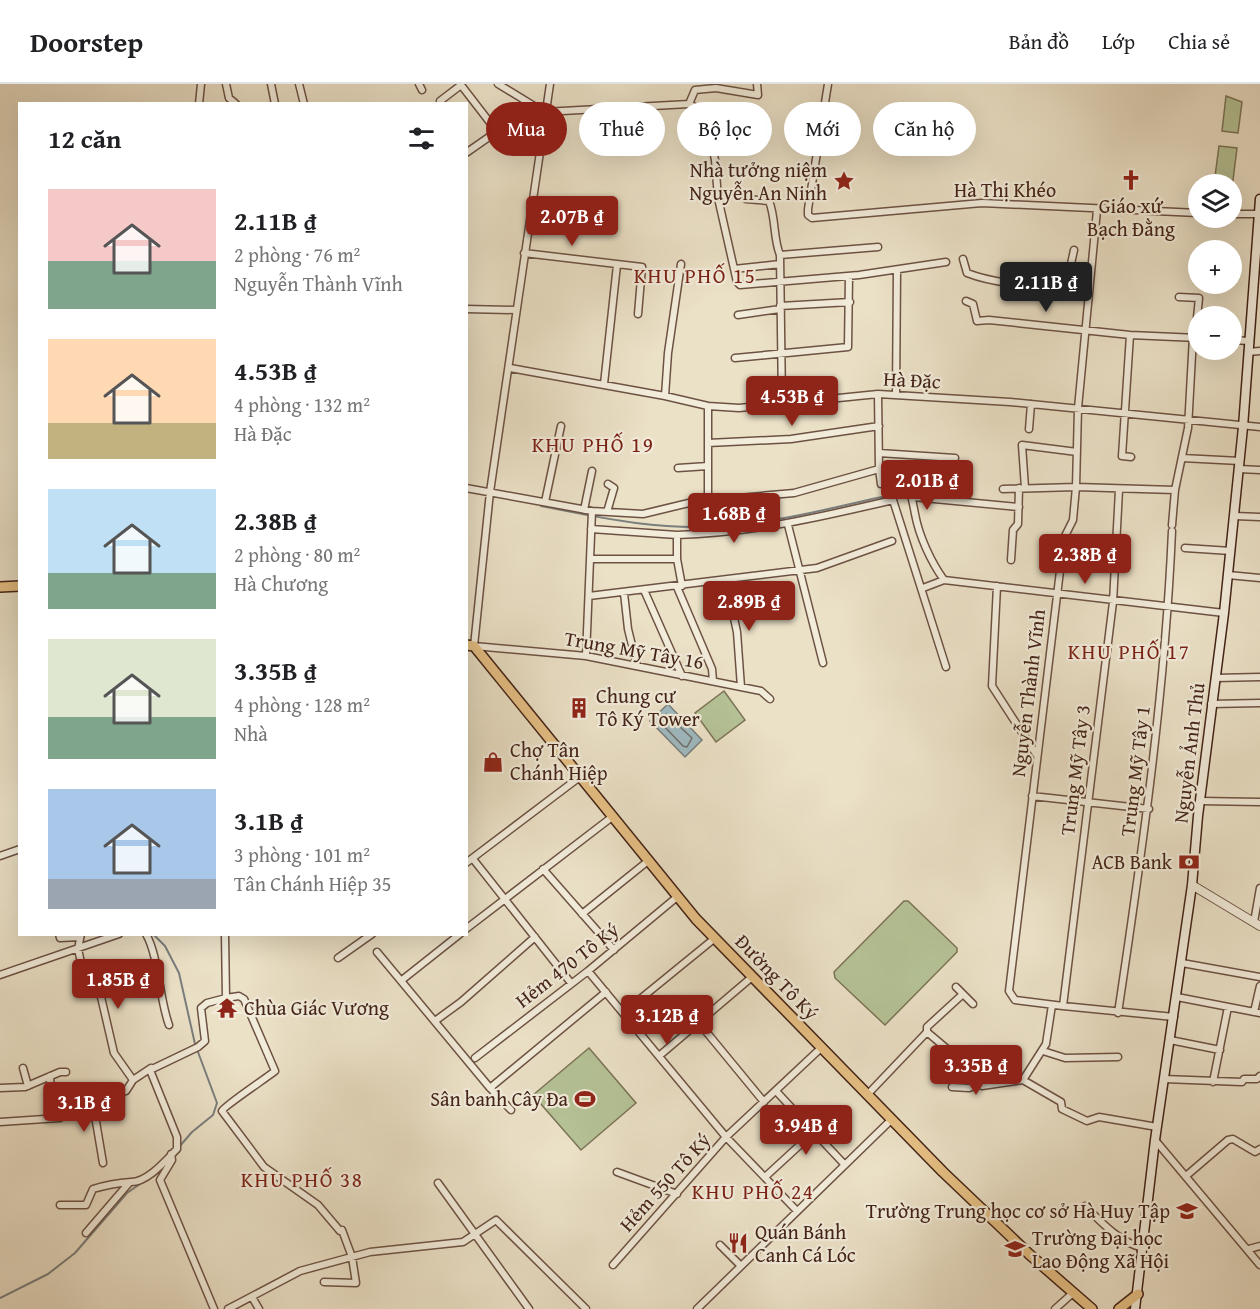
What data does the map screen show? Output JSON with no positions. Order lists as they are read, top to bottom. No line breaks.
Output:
{"streets":{"main road":["Nguyễn Ảnh Thủ","Đường Tô Ký"],"street":["Hà Thị Khéo","Hà Đặc","Trung Mỹ Tây 16","Nguyễn Thành Vĩnh","Trung Mỹ Tây 3","Trung Mỹ Tây 1","Hẻm 470 Tô Ký","Hẻm 550 Tô Ký"]},"crossings":[["Hà Thị Khéo","Nguyễn Thành Vĩnh"],["Hà Đặc","Nguyễn Thành Vĩnh"],["Hà Đặc","Nguyễn Ảnh Thủ"],["Hà Đặc","Trung Mỹ Tây 1"],["Trung Mỹ Tây 16","Đường Tô Ký"],["Hẻm 470 Tô Ký","Đường Tô Ký"],["Đường Tô Ký","Hẻm 550 Tô Ký"]],"districts":["KHU PHỐ 15","KHU PHỐ 19","KHU PHỐ 17","KHU PHỐ 38","KHU PHỐ 24"],"places":{"church":["Giáo xứ Bạch Đằng"],"place":["Nhà tưởng niệm Nguyễn An Ninh"],"building":["Chung cư Tô Ký Tower"],"shop":["Chợ Tân Chánh Hiệp"],"bank":["ACB Bank"],"temple":["Chùa Giác Vương"],"sports":["Sân banh Cây Đa"],"school or university":["Trường Trung học cơ sở Hà Huy Tập","Trường Đại học Lao Động Xã Hội"],"restaurant":["Quán Bánh Canh Cá Lóc"]},"page":{"header":"Doorstep","nav":["Bản đồ","Lớp","Chia sẻ"],"chip":["Mua","Thuê","Bộ lọc","Mới","Căn hộ"],"heading":"12 căn","map_buttons":["+","−"],"list":[{"name":"2.11B ₫","note":"2 phòng · 76 m² · Nguyễn Thành Vĩnh"},{"name":"4.53B ₫","note":"4 phòng · 132 m² · Hà Đặc"},{"name":"2.38B ₫","note":"2 phòng · 80 m² · Hà Chương"},{"name":"3.35B ₫","note":"4 phòng · 128 m² · Nhà"},{"name":"3.1B ₫","note":"3 phòng · 101 m² · Tân Chánh Hiệp 35"}],"price":["2.07B ₫","2.11B ₫","4.53B ₫","2.01B ₫","1.68B ₫","2.38B ₫","2.89B ₫","1.85B ₫","3.12B ₫","3.35B ₫","3.1B ₫","3.94B ₫"]}}
